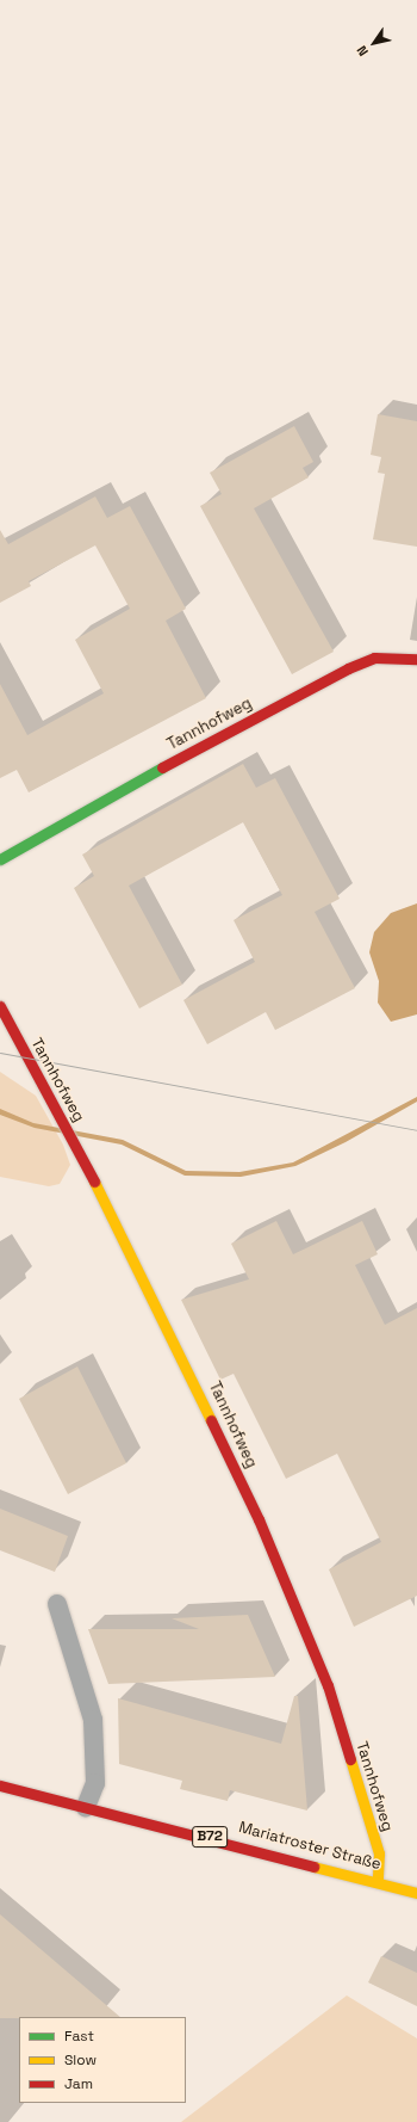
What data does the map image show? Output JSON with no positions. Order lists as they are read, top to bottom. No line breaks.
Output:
{"streets":{"street":["Tannhofweg","B72","Mariatroster Straße"]},"crossings":[["Tannhofweg","Mariatroster Straße"]],"legend":["Fast","Slow","Jam"],"north":"bottom left"}
